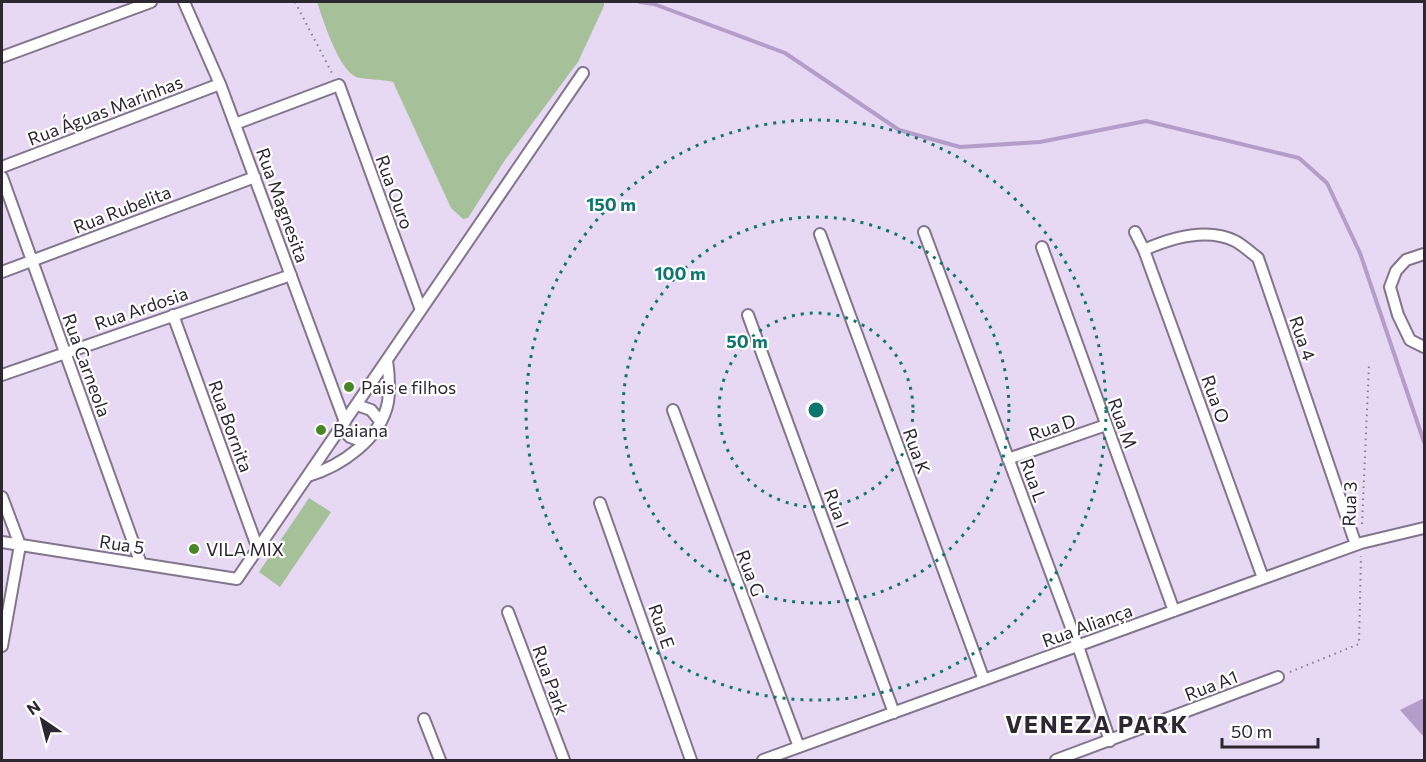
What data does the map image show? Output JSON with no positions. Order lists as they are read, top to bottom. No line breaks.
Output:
{"streets":{"street":["Rua Águas Marinhas","Rua Ouro","Rua Magnesita","Rua Rubelita","Rua Ardosia","Rua 4","Rua Carneola","Rua O","Rua M","Rua Bornita","Rua D","Rua K","Rua L","Rua I","Rua 5","Rua G","Rua Aliança","Rua E","Rua Park","Rua A1"],"path":["Rua 3"]},"crossings":[["Rua Águas Marinhas","Rua Magnesita"],["Rua Magnesita","Rua Rubelita"],["Rua Magnesita","Rua Ardosia"],["Rua Rubelita","Rua Carneola"],["Rua Ardosia","Rua Carneola"],["Rua Ardosia","Rua Bornita"],["Rua 4","Rua O"],["Rua 4","Rua 3"],["Rua 4","Rua Aliança"],["Rua Carneola","Rua 5"],["Rua O","Rua Aliança"],["Rua M","Rua D"],["Rua M","Rua Aliança"],["Rua Bornita","Rua 5"],["Rua D","Rua L"],["Rua K","Rua Aliança"],["Rua L","Rua Aliança"],["Rua L","Rua A1"],["Rua 3","Rua Aliança"],["Rua 3","Rua A1"],["Rua I","Rua Aliança"],["Rua G","Rua Aliança"]],"districts":["VENEZA PARK"],"places":["Pais e filhos","Baiana","VILA MIX"],"scale_bar":"50 m","north":"top left","rings":["150 m","100 m","50 m"]}
